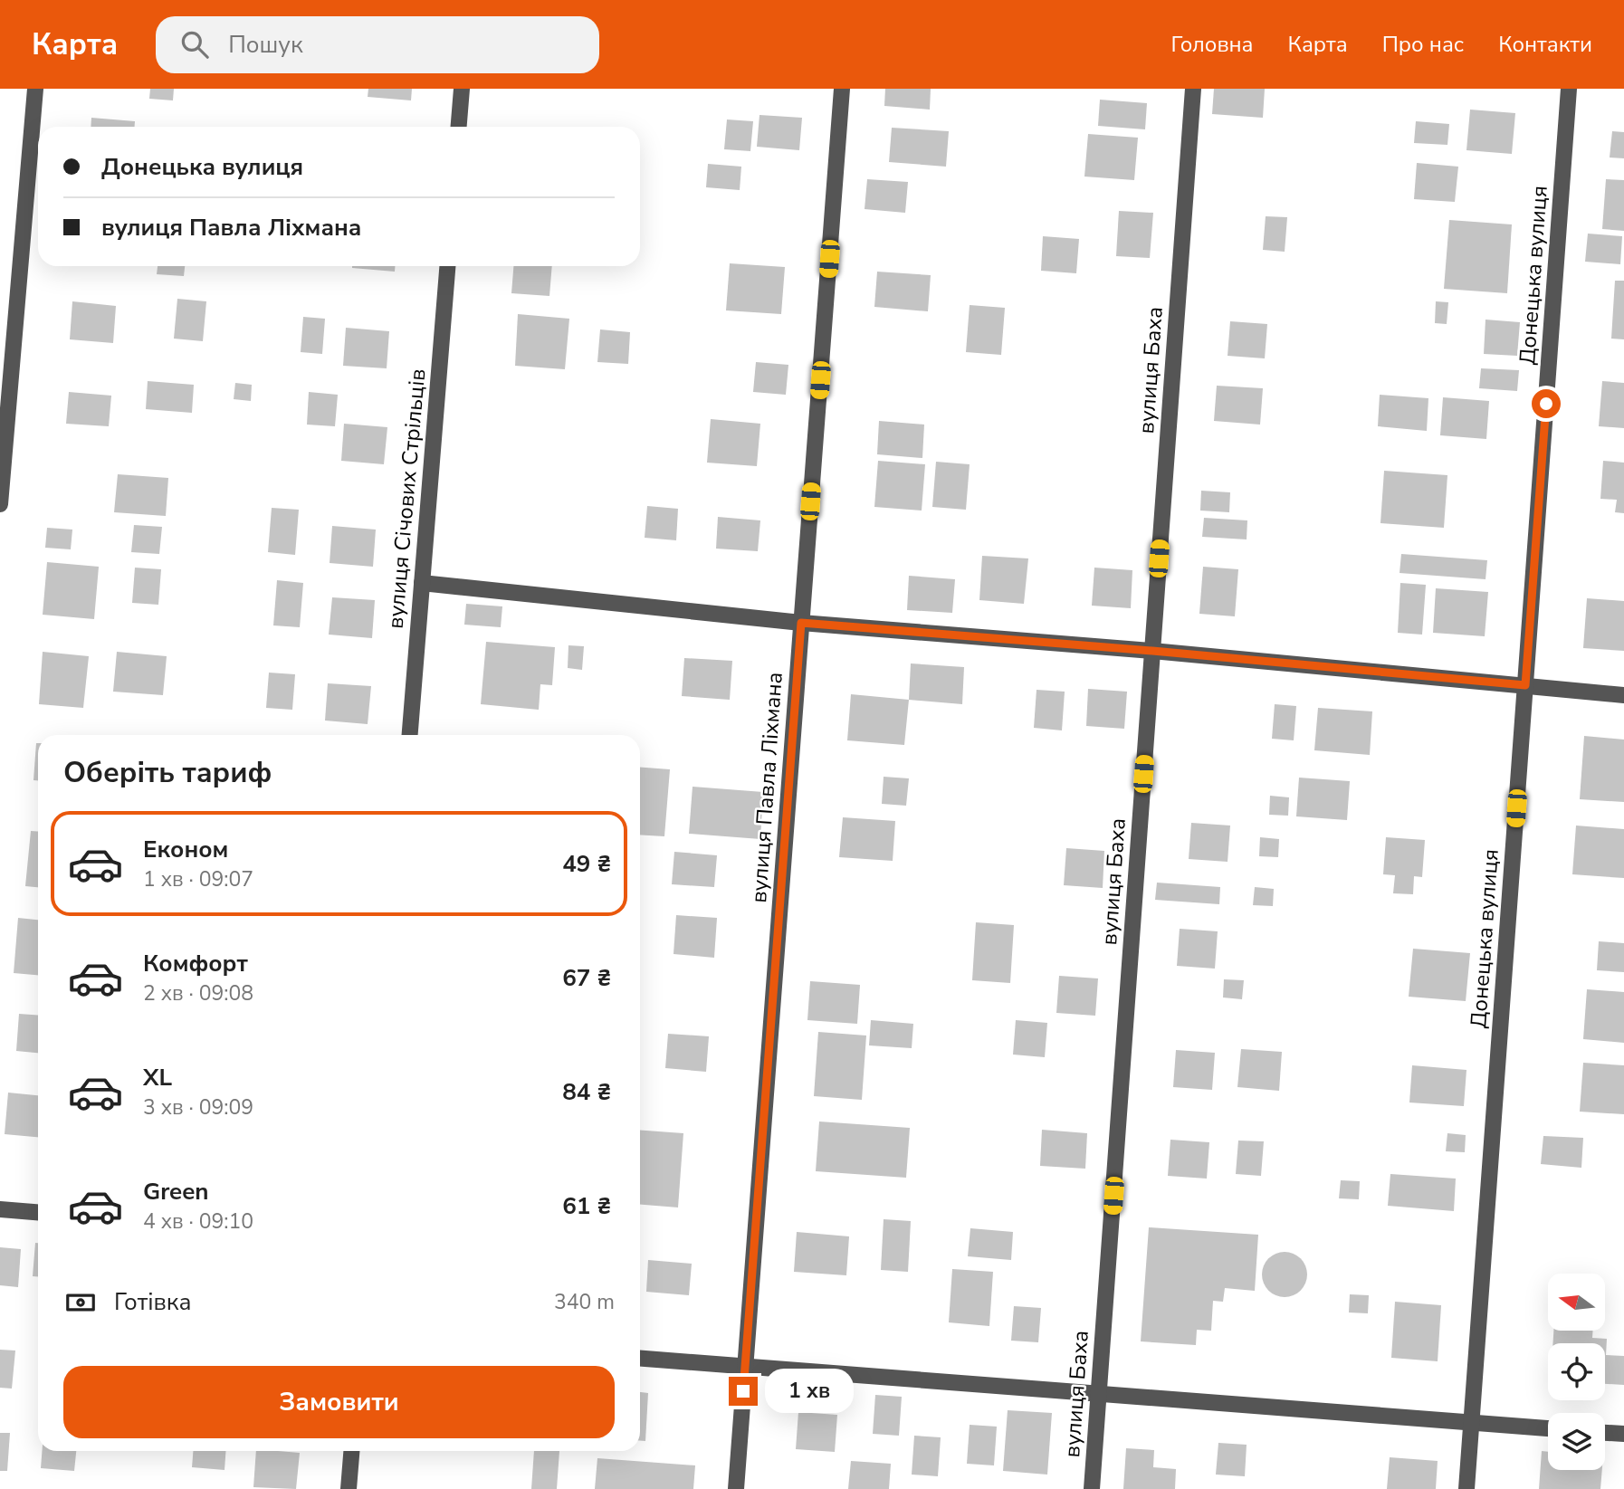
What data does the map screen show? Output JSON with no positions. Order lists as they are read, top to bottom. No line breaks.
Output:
{"streets":{"street":["Донецька вулиця","вулиця Баха","вулиця Січових Стрільців","вулиця Павла Ліхмана"]},"north":"left","page":{"header":"Карта","search":"Пошук","nav":["Головна","Карта","Про нас","Контакти"],"banner":["Донецька вулиця","вулиця Павла Ліхмана"],"heading":"Оберіть тариф","list":[{"name":"Економ","note":"1 хв · 09:07","value":"49 ₴"},{"name":"Комфорт","note":"2 хв · 09:08","value":"67 ₴"},{"name":"XL","note":"3 хв · 09:09","value":"84 ₴"},{"name":"Green","note":"4 хв · 09:10","value":"61 ₴"}],"pay":["Готівка","340 m"],"buttons":"Замовити","bubble":"1 хв"}}
